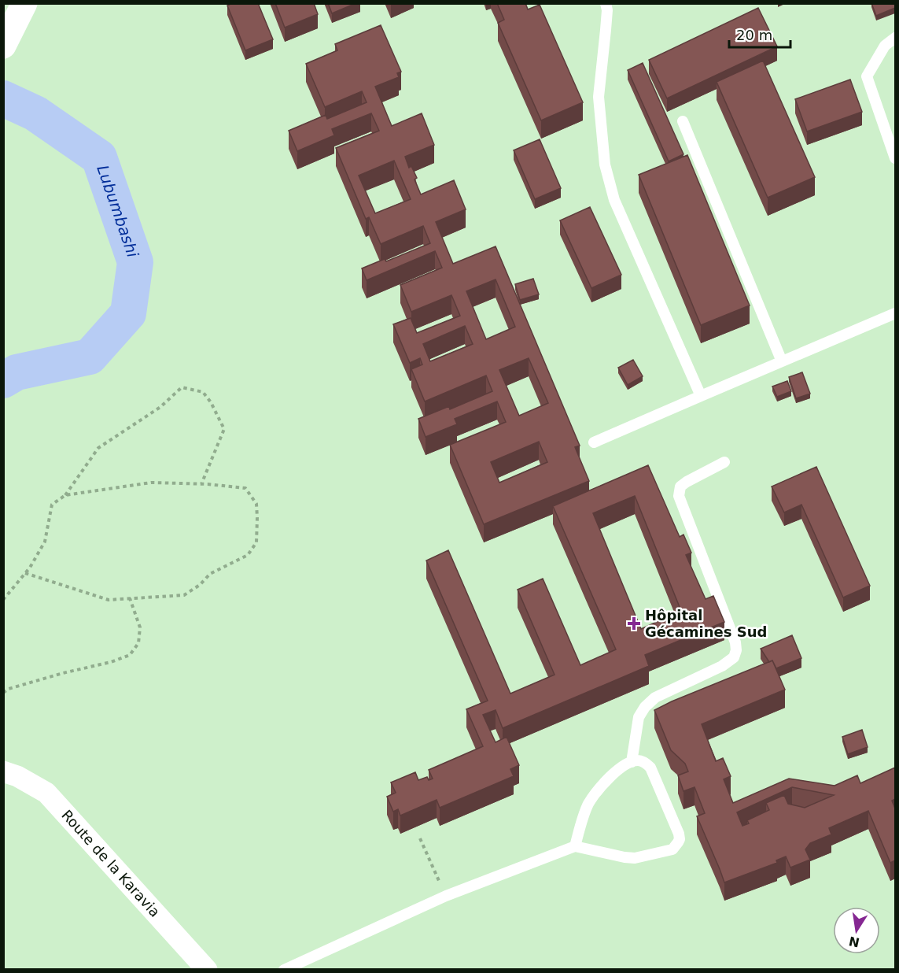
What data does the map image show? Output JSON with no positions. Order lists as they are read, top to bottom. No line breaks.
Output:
{"streets":{"street":["Route de la Karavia"]},"water":["Lubumbashi"],"places":{"health":["Hôpital Gécamines Sud"]},"scale_bar":"20 m","north":"bottom"}
